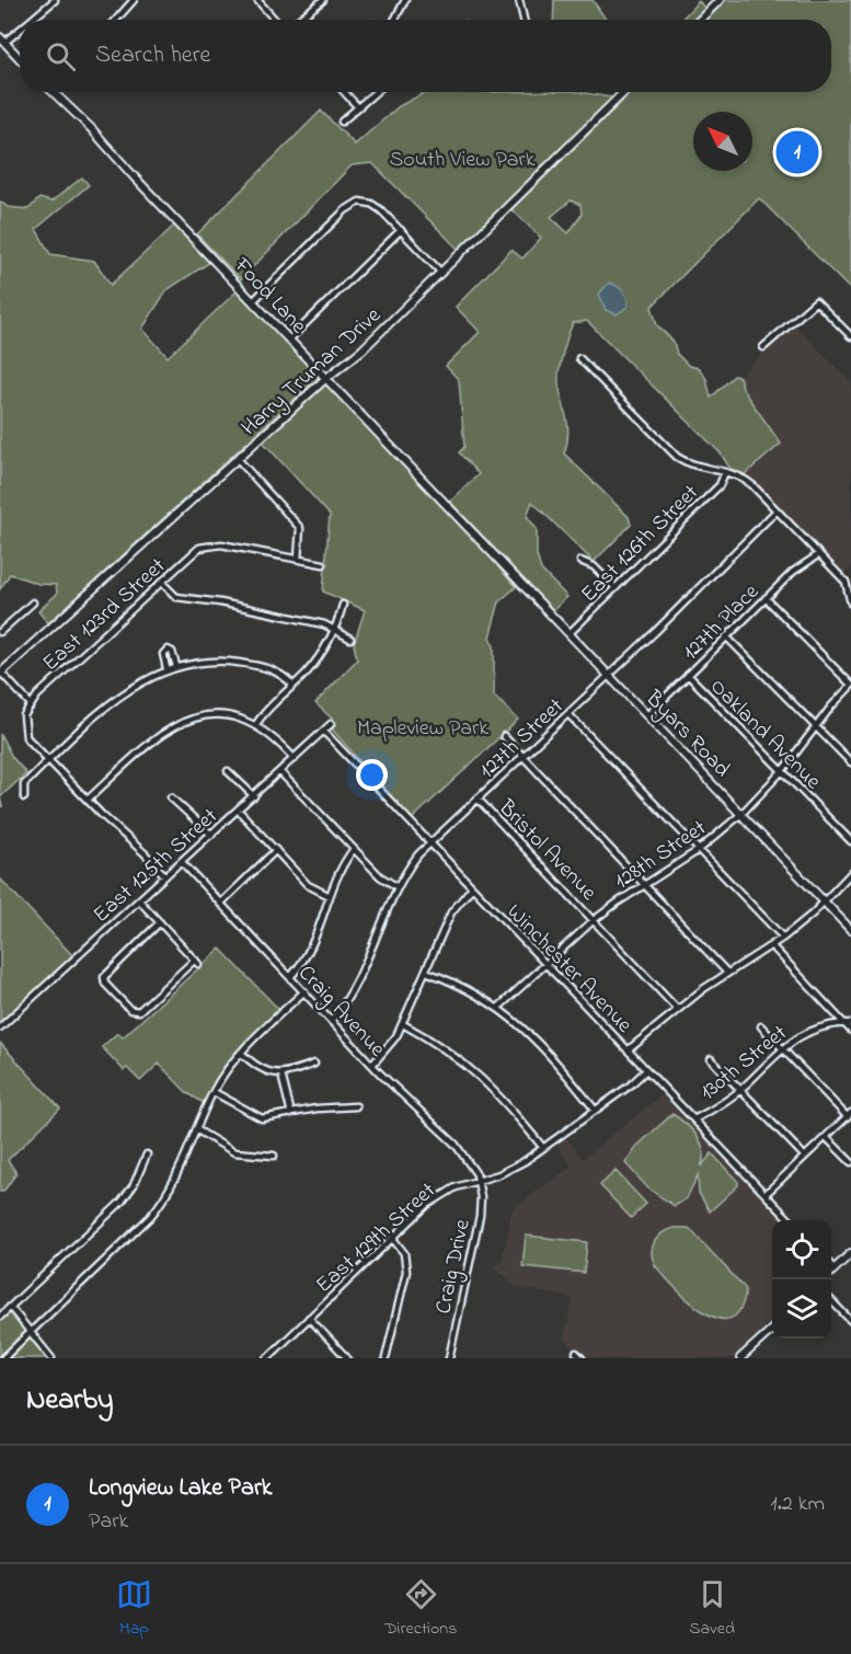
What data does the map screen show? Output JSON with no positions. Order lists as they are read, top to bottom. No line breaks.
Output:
{"streets":{"street":["Food Lane","Harry Truman Drive","East 126th Street","East 123rd Street","127th Place","Byars Road","Oakland Avenue","127th Street","Bristol Avenue","128th Street","East 125th Street","Winchester Avenue","Craig Avenue","130th Street","East 129th Street","Craig Drive"]},"crossings":[["Food Lane","Harry Truman Drive"],["Food Lane","Byars Road"],["East 126th Street","Byars Road"],["127th Place","Byars Road"],["127th Place","Oakland Avenue"],["Byars Road","127th Street"],["Byars Road","128th Street"],["Oakland Avenue","128th Street"],["127th Street","Bristol Avenue"],["127th Street","Winchester Avenue"],["127th Street","Craig Avenue"],["Bristol Avenue","128th Street"],["128th Street","Winchester Avenue"],["East 125th Street","Winchester Avenue"],["East 125th Street","Craig Avenue"],["Winchester Avenue","130th Street"],["Winchester Avenue","East 129th Street"],["Craig Avenue","East 129th Street"],["Craig Avenue","Craig Drive"],["East 129th Street","Craig Drive"]],"parks":["South View Park","Mapleview Park"],"north":"top left","page":{"search":"Search here","pins":"1","heading":"Nearby","list":[{"mark":"1","name":"Longview Lake Park","note":"Park","value":"1.2 km"}],"nav":["Map","Directions","Saved"]}}
